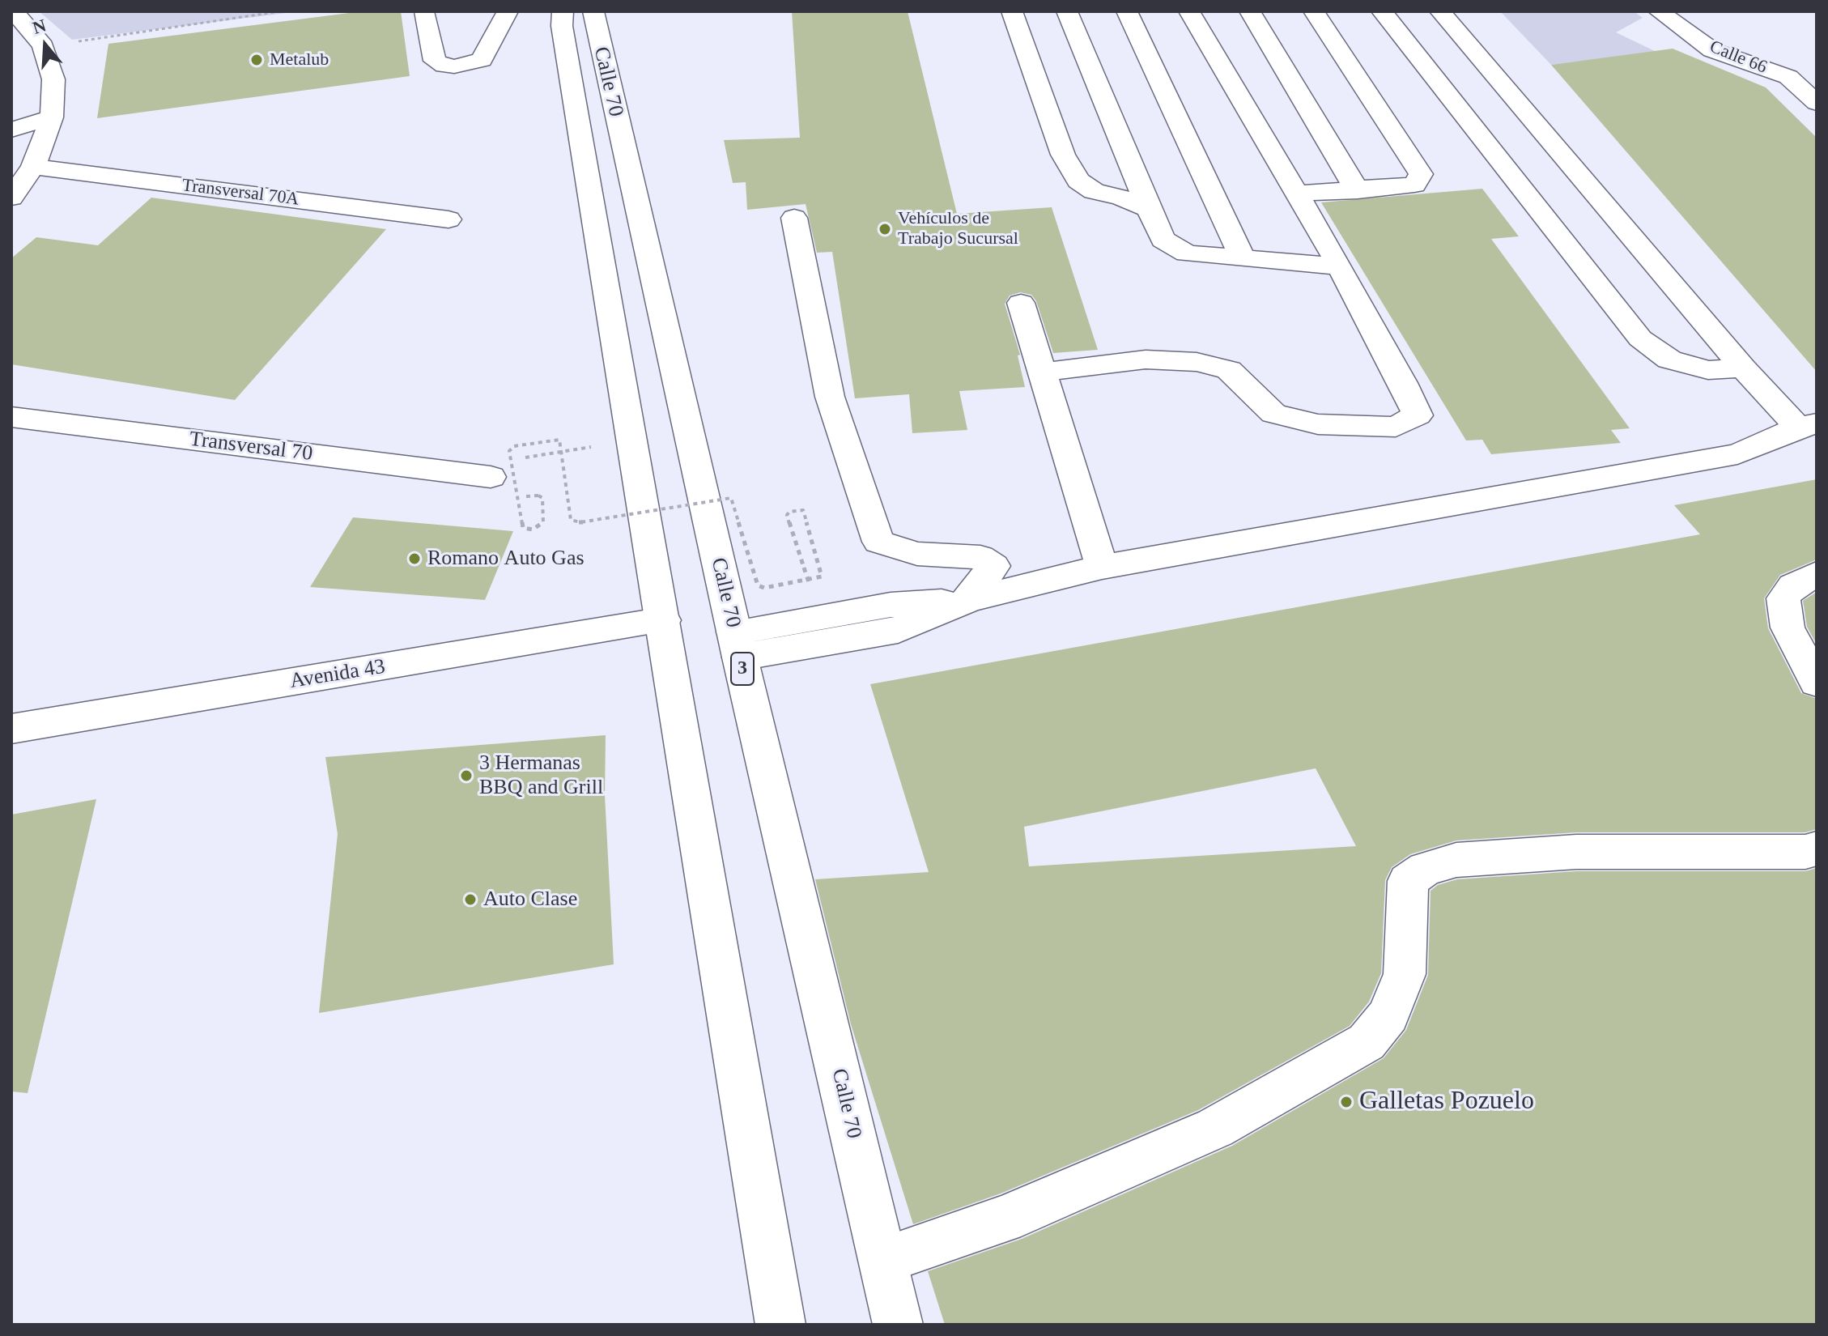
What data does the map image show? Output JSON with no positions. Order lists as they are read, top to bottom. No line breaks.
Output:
{"streets":{"main road":["Calle 66","Calle 70","Transversal 70A","Transversal 70","3","Avenida 43"]},"crossings":[["Calle 70","Avenida 43"]],"places":["Metalub","Vehículos de Trabajo Sucursal","Romano Auto Gas","3 Hermanas BBQ and Grill","Auto Clase","Galletas Pozuelo"],"north":"top"}
